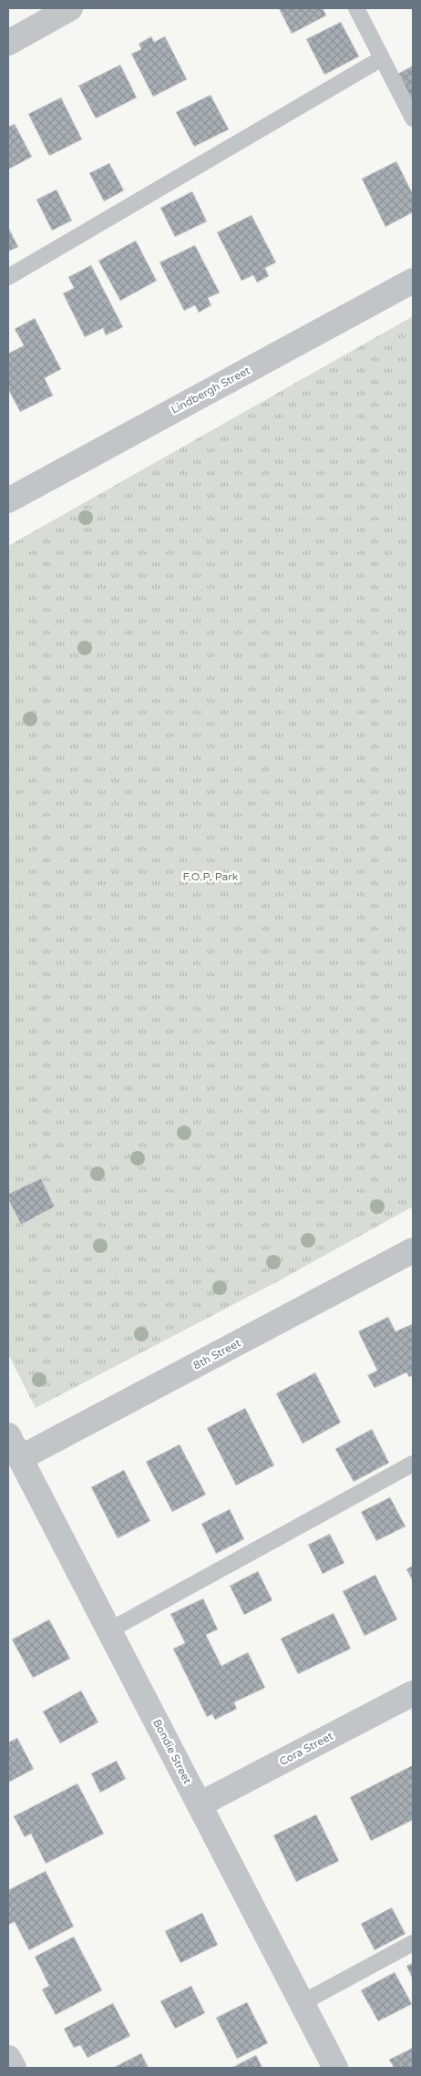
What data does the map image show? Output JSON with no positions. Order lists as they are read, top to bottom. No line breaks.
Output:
{"streets":{"street":["Lindbergh Street","8th Street","Cora Street","Bondie Street"]},"crossings":[["8th Street","Bondie Street"],["Cora Street","Bondie Street"]],"parks":["F.O.P. Park"]}
